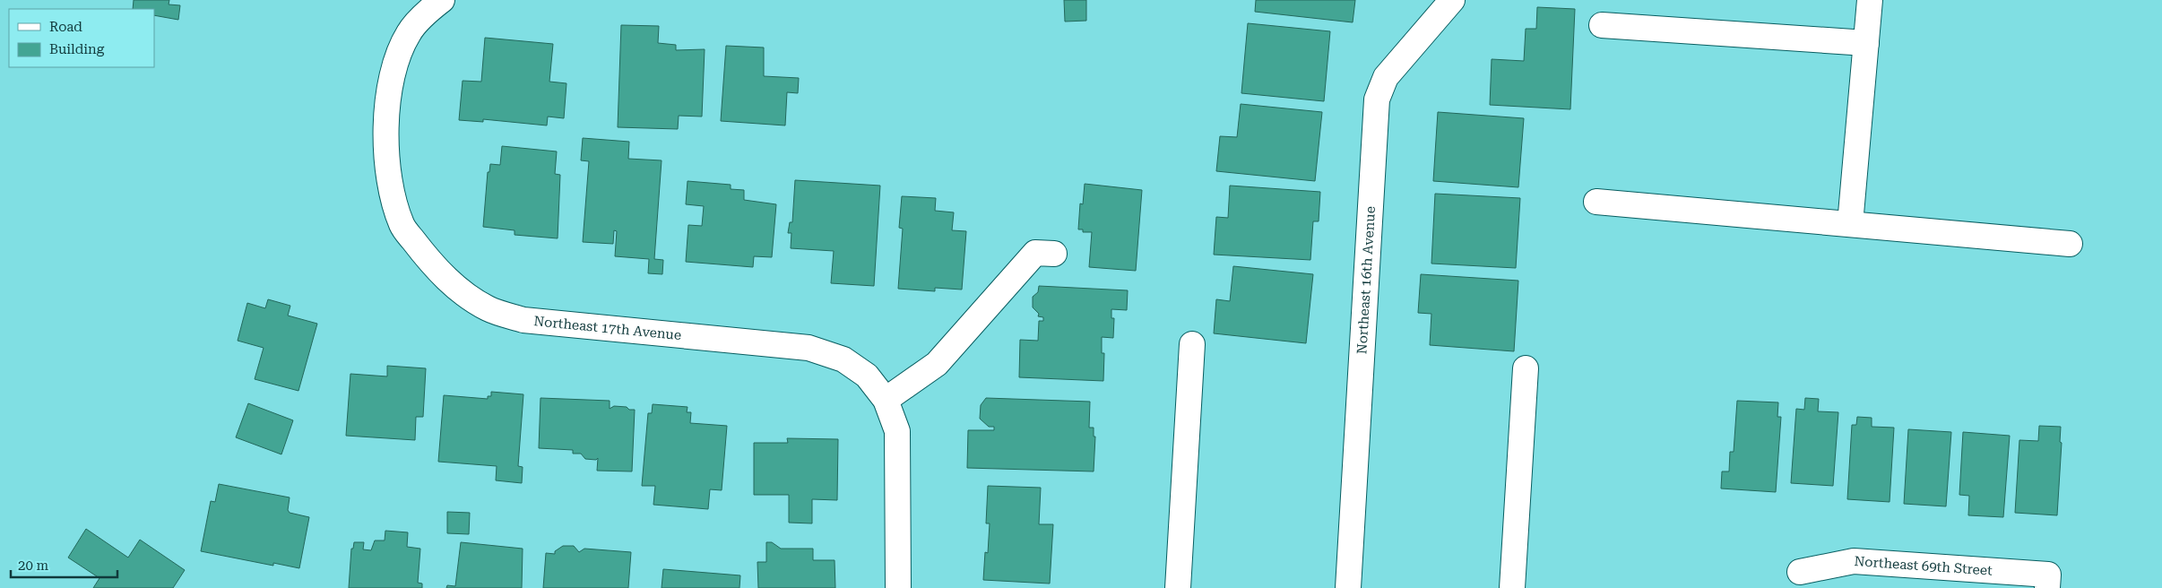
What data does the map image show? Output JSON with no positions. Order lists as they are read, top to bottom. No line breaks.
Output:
{"streets":{"street":["Northeast 16th Avenue","Northeast 17th Avenue","Northeast 69th Street"]},"legend":["Road","Building"],"scale_bar":"20 m"}
